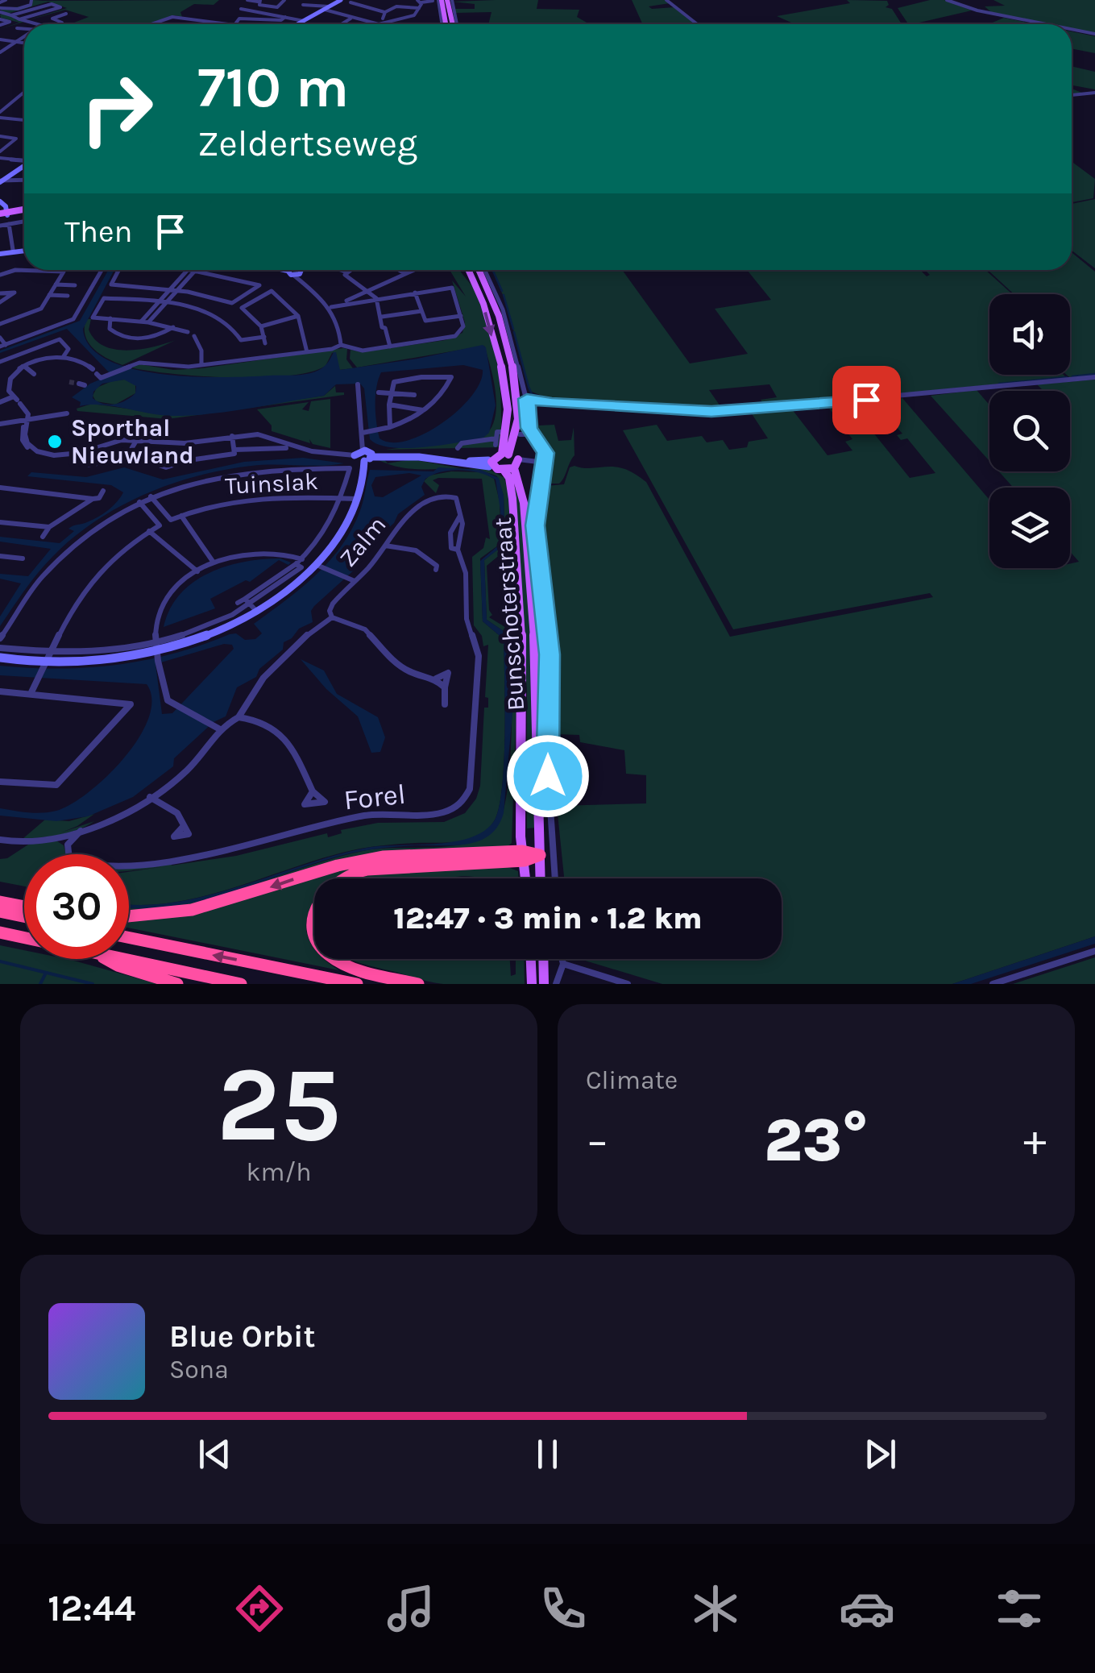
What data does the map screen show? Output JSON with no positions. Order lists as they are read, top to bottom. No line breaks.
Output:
{"streets":{"main road":["Bunschoterstraat"],"street":["Tuinslak","Zalm","Forel"]},"crossings":[["Zalm","Forel"]],"places":["Sporthal Nieuwland"],"page":{"turn":["710 m","Zeldertseweg"],"then":"Then","limit":"30","trip":"12:47 · 3 min · 1.2 km","tile":[["25","km/h"],"Climate"],"heat":["−","23°","+"],"song":["Blue Orbit","Sona"],"tabs":"12:44"}}
